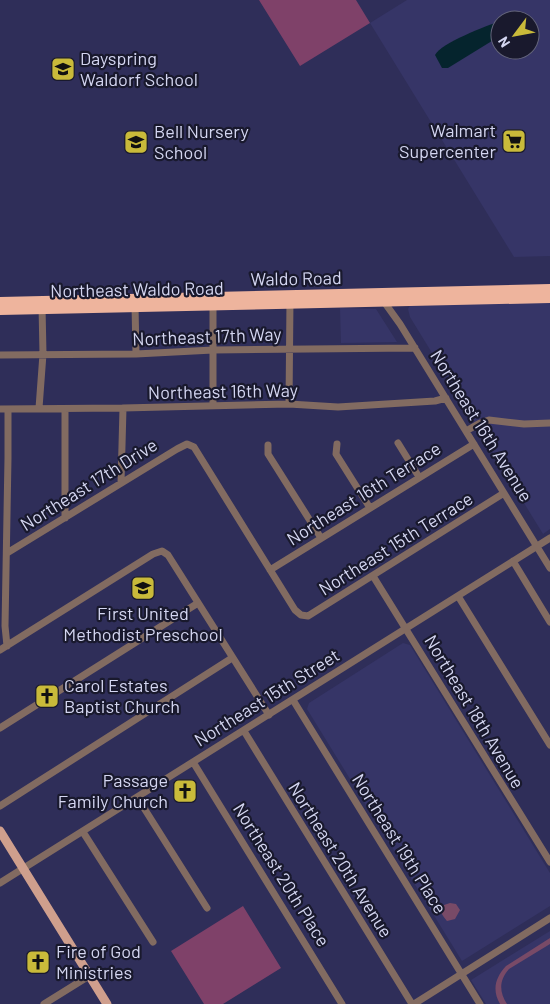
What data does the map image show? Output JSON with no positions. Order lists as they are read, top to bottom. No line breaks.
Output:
{"streets":{"highway":["Waldo Road","Northeast Waldo Road"],"street":["Northeast 17th Way","Northeast 16th Way","Northeast 16th Avenue","Northeast 17th Drive","Northeast 16th Terrace","Northeast 15th Terrace","Northeast 15th Street","Northeast 18th Avenue","Northeast 19th Place","Northeast 20th Avenue","Northeast 20th Place"]},"crossings":[["Waldo Road","Northeast Waldo Road"],["Waldo Road","Northeast 16th Avenue"],["Northeast 17th Way","Northeast 16th Avenue"],["Northeast 16th Way","Northeast 16th Avenue"],["Northeast 16th Avenue","Northeast 16th Terrace"],["Northeast 16th Avenue","Northeast 15th Terrace"],["Northeast 16th Avenue","Northeast 15th Street"],["Northeast 17th Drive","Northeast 16th Terrace"],["Northeast 17th Drive","Northeast 15th Terrace"],["Northeast 16th Terrace","Northeast 15th Terrace"],["Northeast 15th Terrace","Northeast 18th Avenue"],["Northeast 15th Street","Northeast 18th Avenue"],["Northeast 15th Street","Northeast 19th Place"],["Northeast 15th Street","Northeast 20th Avenue"],["Northeast 15th Street","Northeast 20th Place"]],"places":{"school or university":["Dayspring Waldorf School","Bell Nursery School","First United Methodist Preschool"],"supermarket":["Walmart Supercenter"],"church":["Carol Estates Baptist Church","Passage Family Church","Fire of God Ministries"]},"north":"bottom left"}
